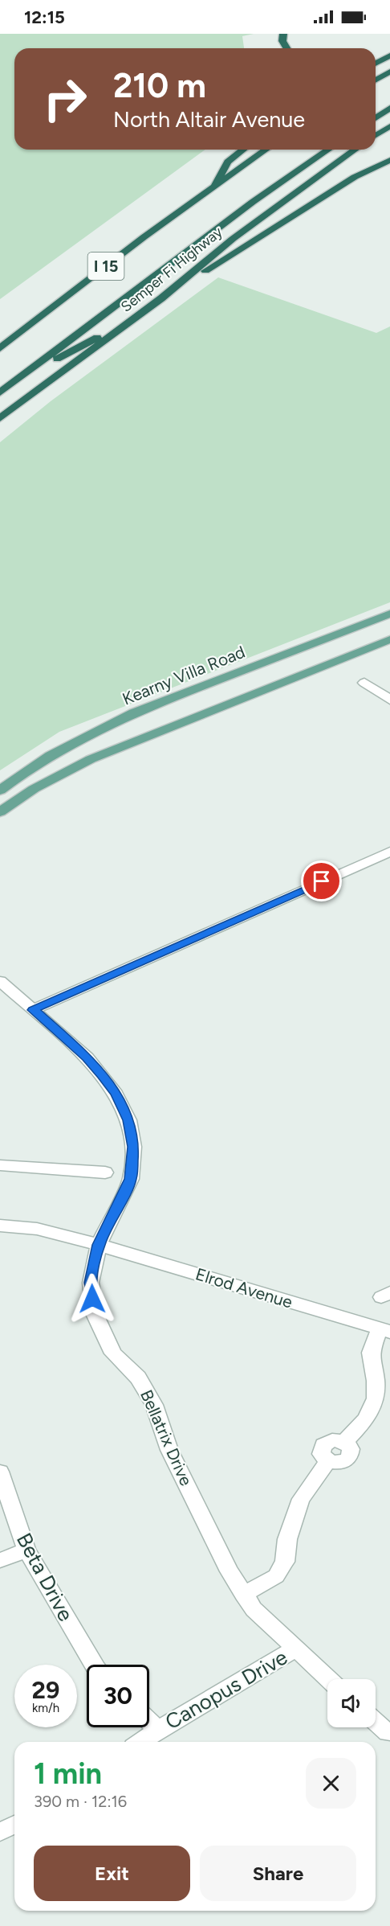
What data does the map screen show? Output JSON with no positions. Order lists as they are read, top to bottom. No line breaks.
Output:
{"streets":{"highway":["I 15","Semper Fi Highway"],"main road":["Kearny Villa Road"],"street":["Elrod Avenue","Bellatrix Drive","Beta Drive","Canopus Drive"]},"crossings":[["Elrod Avenue","Bellatrix Drive"],["Bellatrix Drive","Canopus Drive"]],"page":{"status":"12:15","turn":["210 m","North Altair Avenue"],"speed":"29 km/h","limit":"30","heading":["1 min","390 m · 12:16"],"buttons":["Exit","Share"]}}
